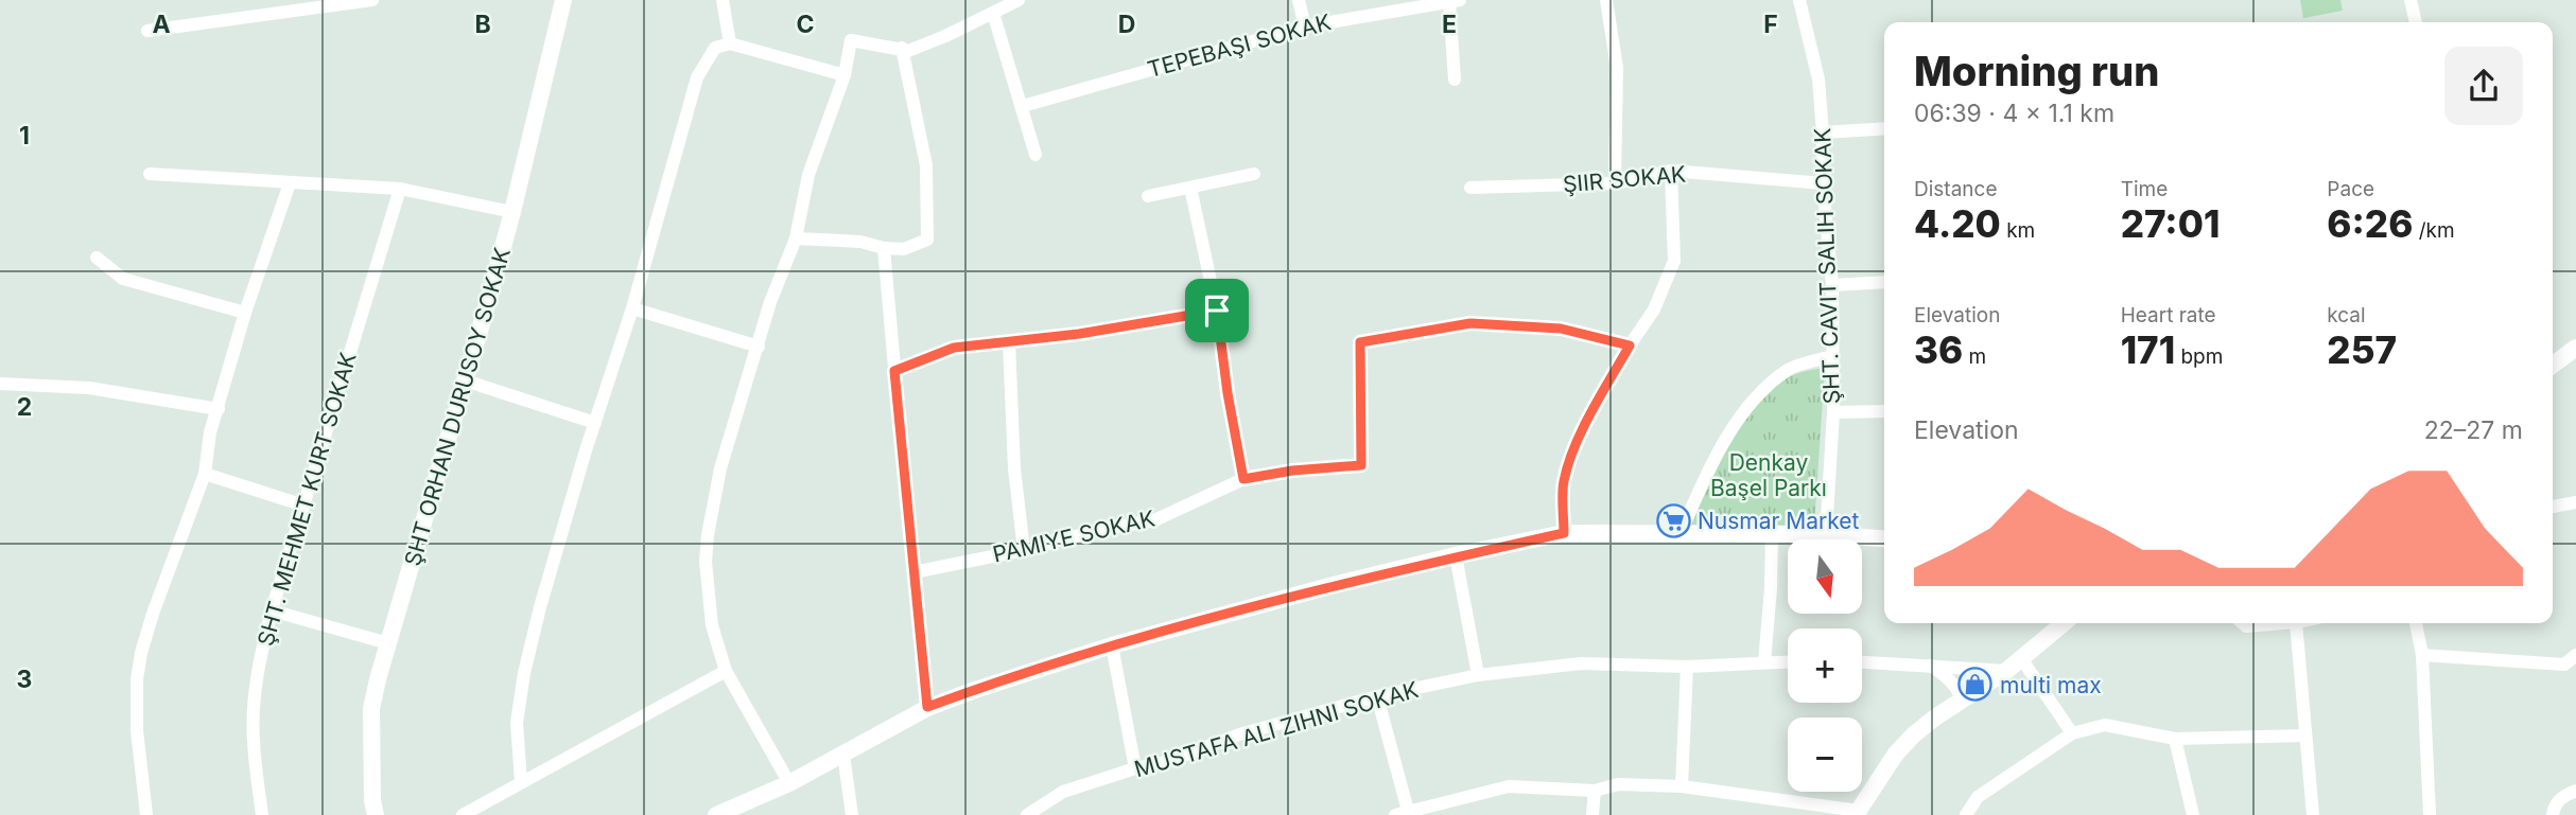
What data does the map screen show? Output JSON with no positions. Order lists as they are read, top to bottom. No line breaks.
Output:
{"streets":{"street":["ŞIIR SOKAK","ŞHT. CAVIT SALIH SOKAK","ŞHT ORHAN DURUSOY SOKAK","ŞHT. MEHMET KURT SOKAK","PAMIYE SOKAK","MUSTAFA ALI ZIHNI SOKAK"]},"crossings":[["ŞIIR SOKAK","ŞHT. CAVIT SALIH SOKAK"]],"parks":["Denkay Başel Parkı"],"places":{"supermarket":["Nusmar Market"],"shop":["multi max"]},"north":"bottom","page":{"heading":["Morning run","06:39 · 4 × 1.1 km"],"stats":[["Distance","4.20 km"],["Time","27:01"],["Pace","6:26 /km"],["Elevation","36 m"],["Heart rate","171 bpm"],["kcal","257"]],"chart":["Elevation","22–27 m"],"map_buttons":["+","−"]},"grid":{"columns":["A","B","C","D","E","F"],"rows":["1","2","3"]}}
